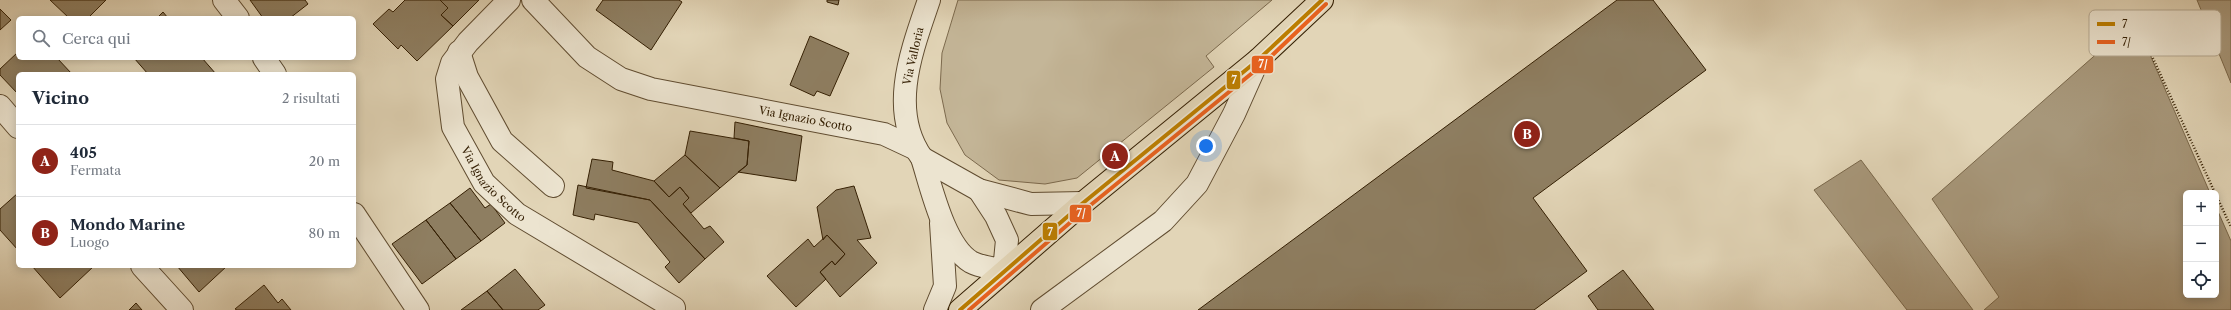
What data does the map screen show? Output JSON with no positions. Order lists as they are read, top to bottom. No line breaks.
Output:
{"streets":{"street":["Via Valloria","Via Ignazio Scotto"]},"crossings":[["Via Valloria","Via Ignazio Scotto"]],"lines":["transit line 7","transit line 7/"],"legend":["7","7/"],"page":{"search":"Cerca qui","heading":["Vicino","2 risultati"],"pins":["B","A"],"list":[{"mark":"A","name":"405","note":"Fermata","value":"20 m"},{"mark":"B","name":"Mondo Marine","note":"Luogo","value":"80 m"}],"map_buttons":["+","−"]}}
